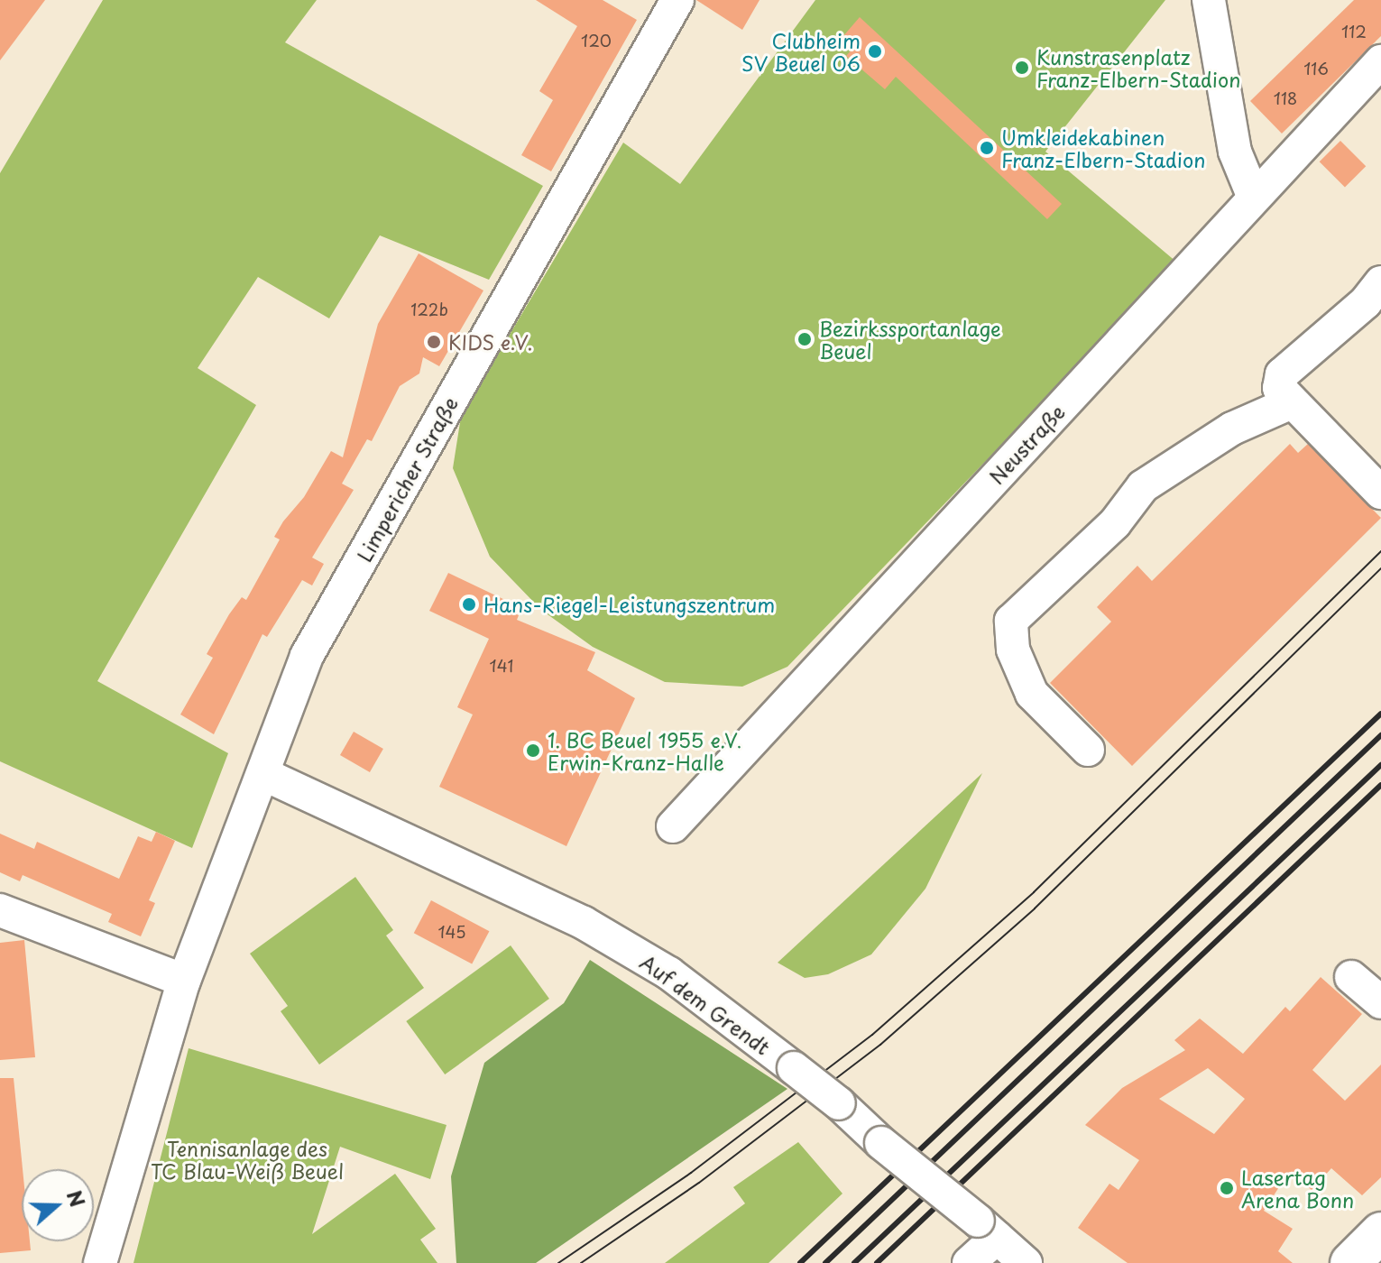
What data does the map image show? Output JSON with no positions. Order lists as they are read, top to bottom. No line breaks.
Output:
{"streets":{"street":["Neustraße","Limpericher Straße","Auf dem Grendt"]},"crossings":[["Limpericher Straße","Auf dem Grendt"]],"parks":["Tennisanlage des TC Blau-Weiß Beuel"],"places":["Clubheim SV Beuel 06","Kunstrasenplatz Franz-Elbern-Stadion","Umkleidekabinen Franz-Elbern-Stadion","Bezirkssportanlage Beuel","KIDS e.V.","Hans-Riegel-Leistungszentrum","1. BC Beuel 1955 e.V. Erwin-Kranz-Halle","Lasertag Arena Bonn"],"house_numbers":["112","120","116","118","122b","141","145"],"north":"right"}
